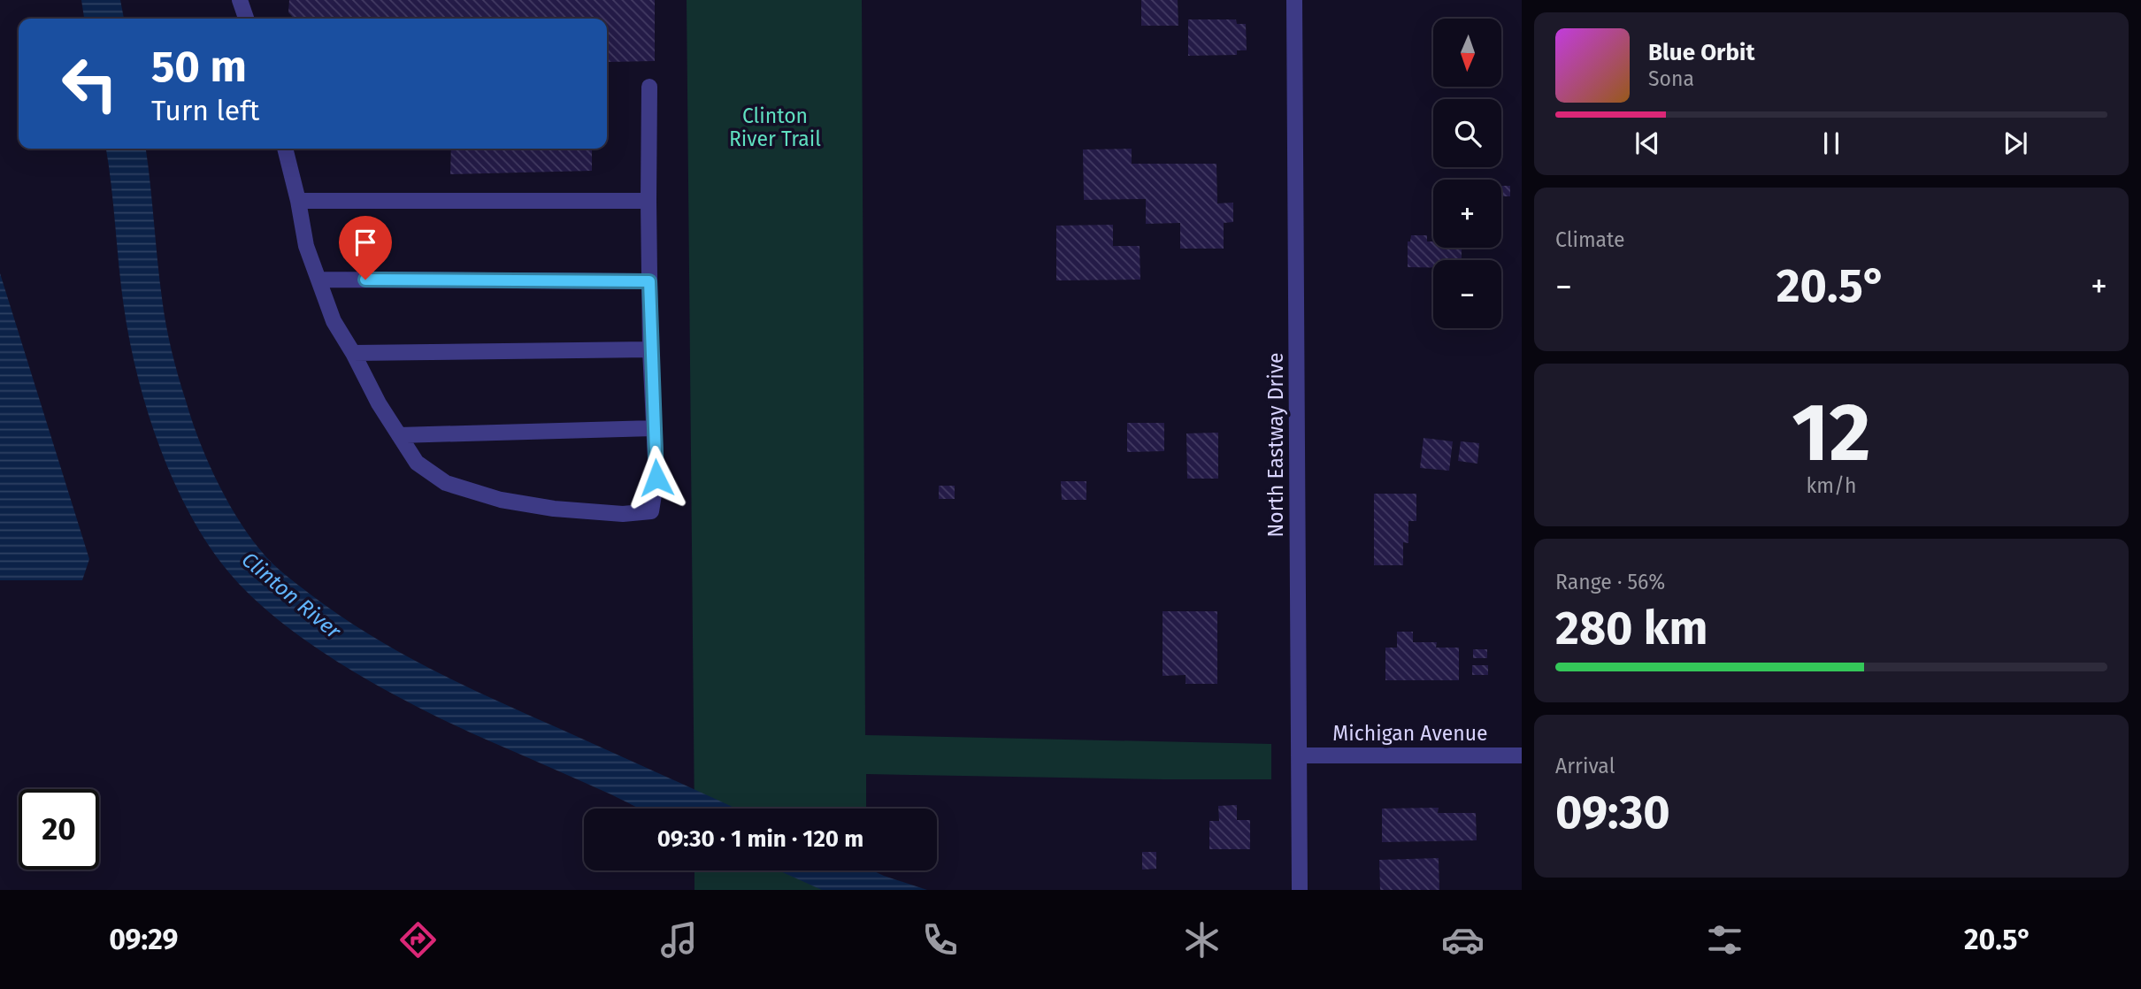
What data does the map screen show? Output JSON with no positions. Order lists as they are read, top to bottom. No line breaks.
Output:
{"streets":{"street":["North Eastway Drive","Michigan Avenue"]},"crossings":[["North Eastway Drive","Michigan Avenue"]],"water":["Clinton River"],"parks":["Clinton River Trail"],"north":"bottom","page":{"map_buttons":["+","−"],"turn":["50 m","Turn left"],"song":["Blue Orbit","Sona"],"tile":["Climate",["12","km/h"],["Range · 56%","280 km"],["Arrival","09:30"]],"heat":["−","20.5°","+"],"limit":"20","trip":"09:30 · 1 min · 120 m","tabs":["09:29","20.5°"]}}
